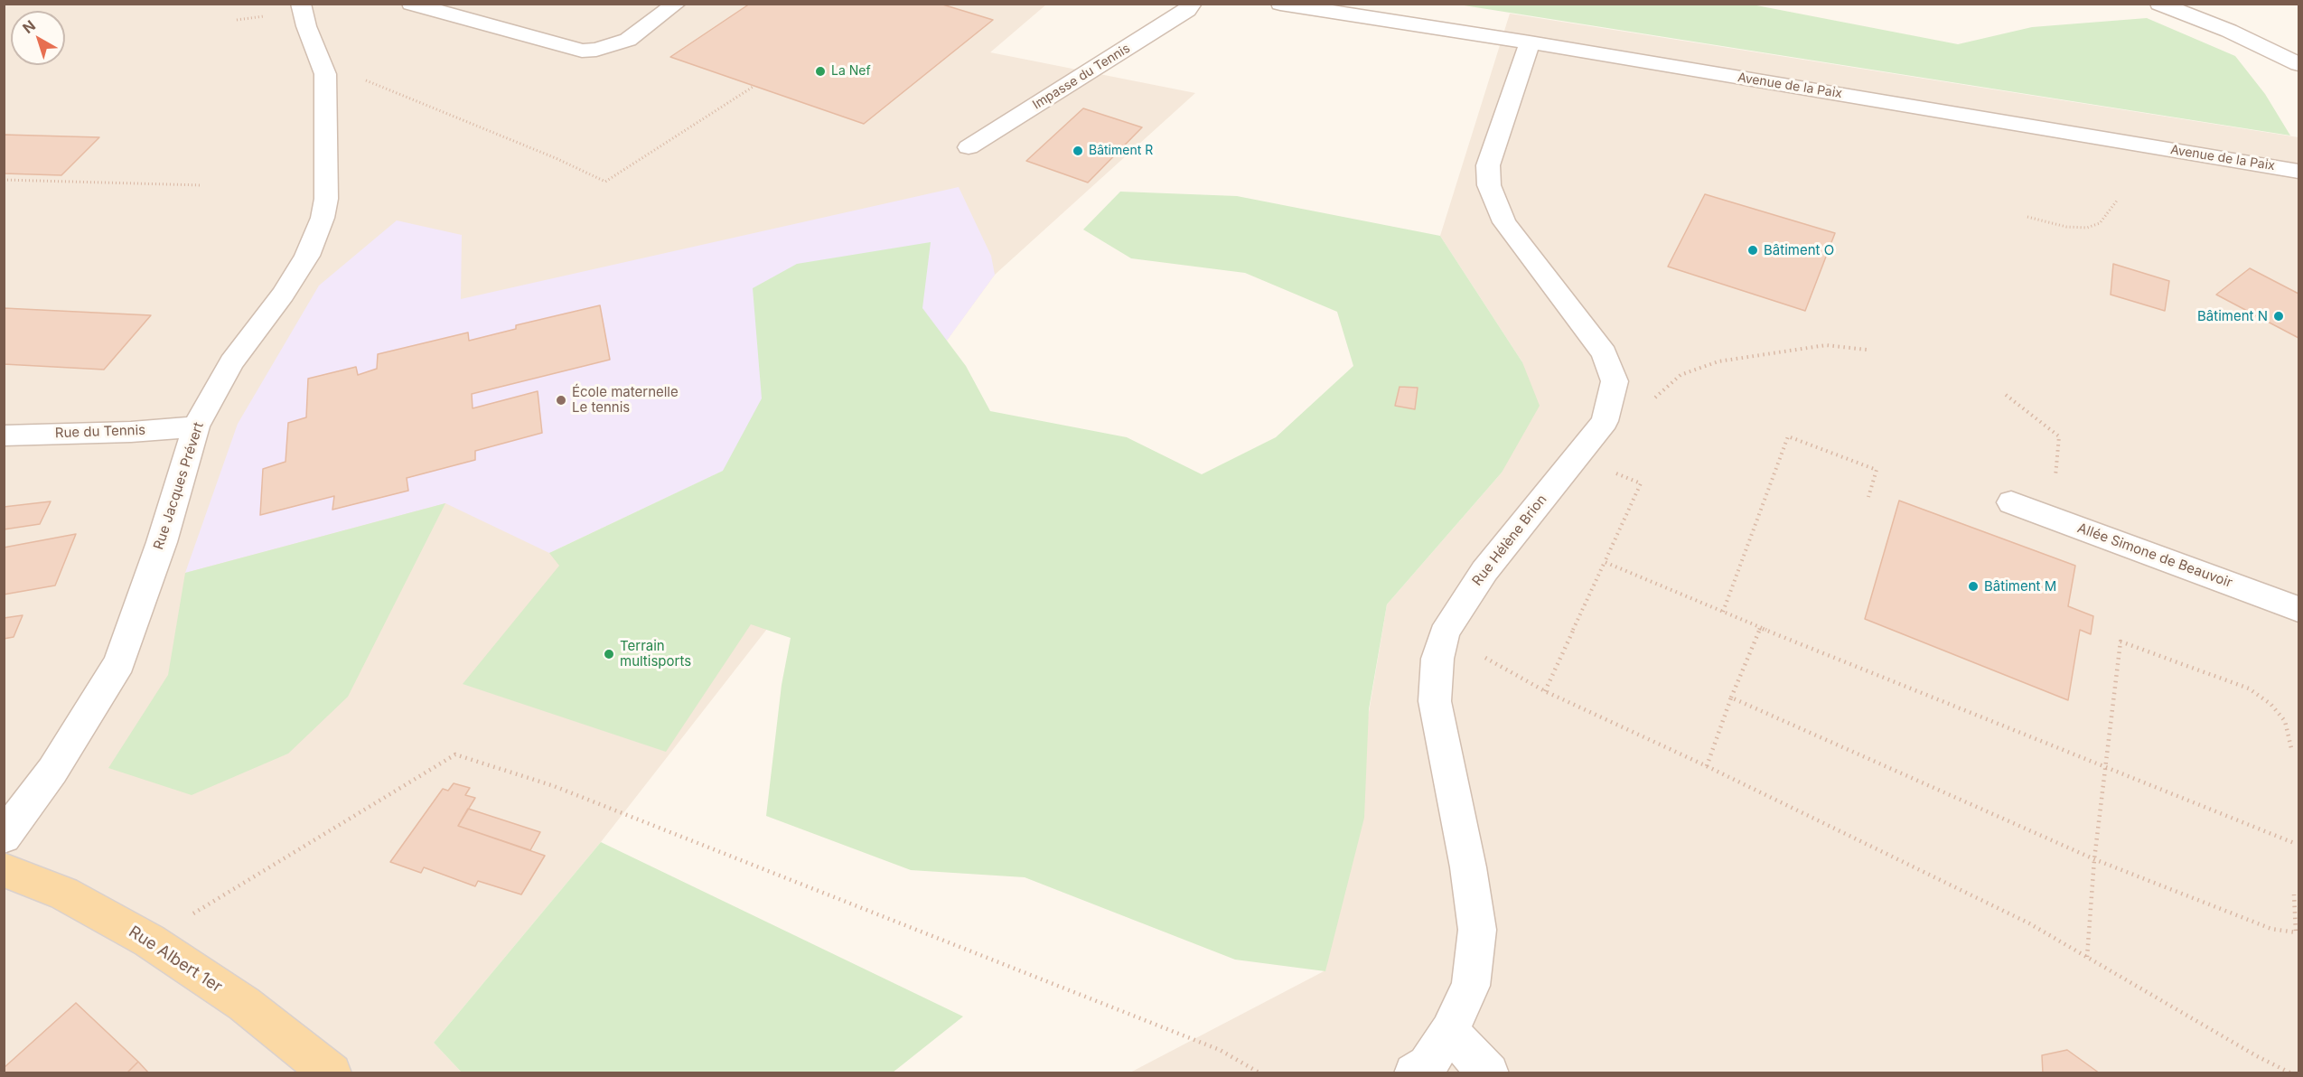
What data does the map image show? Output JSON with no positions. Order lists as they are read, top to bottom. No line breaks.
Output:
{"streets":{"main road":["Rue Albert 1er"],"street":["Impasse du Tennis","Avenue de la Paix","Rue du Tennis","Rue Jacques Prévert","Rue Hélène Brion","Allée Simone de Beauvoir"]},"crossings":[["Rue du Tennis","Rue Jacques Prévert"]],"places":["La Nef","Bâtiment R","Bâtiment O","Bâtiment N","École maternelle Le tennis","Bâtiment M","Terrain multisports"],"north":"top left"}
